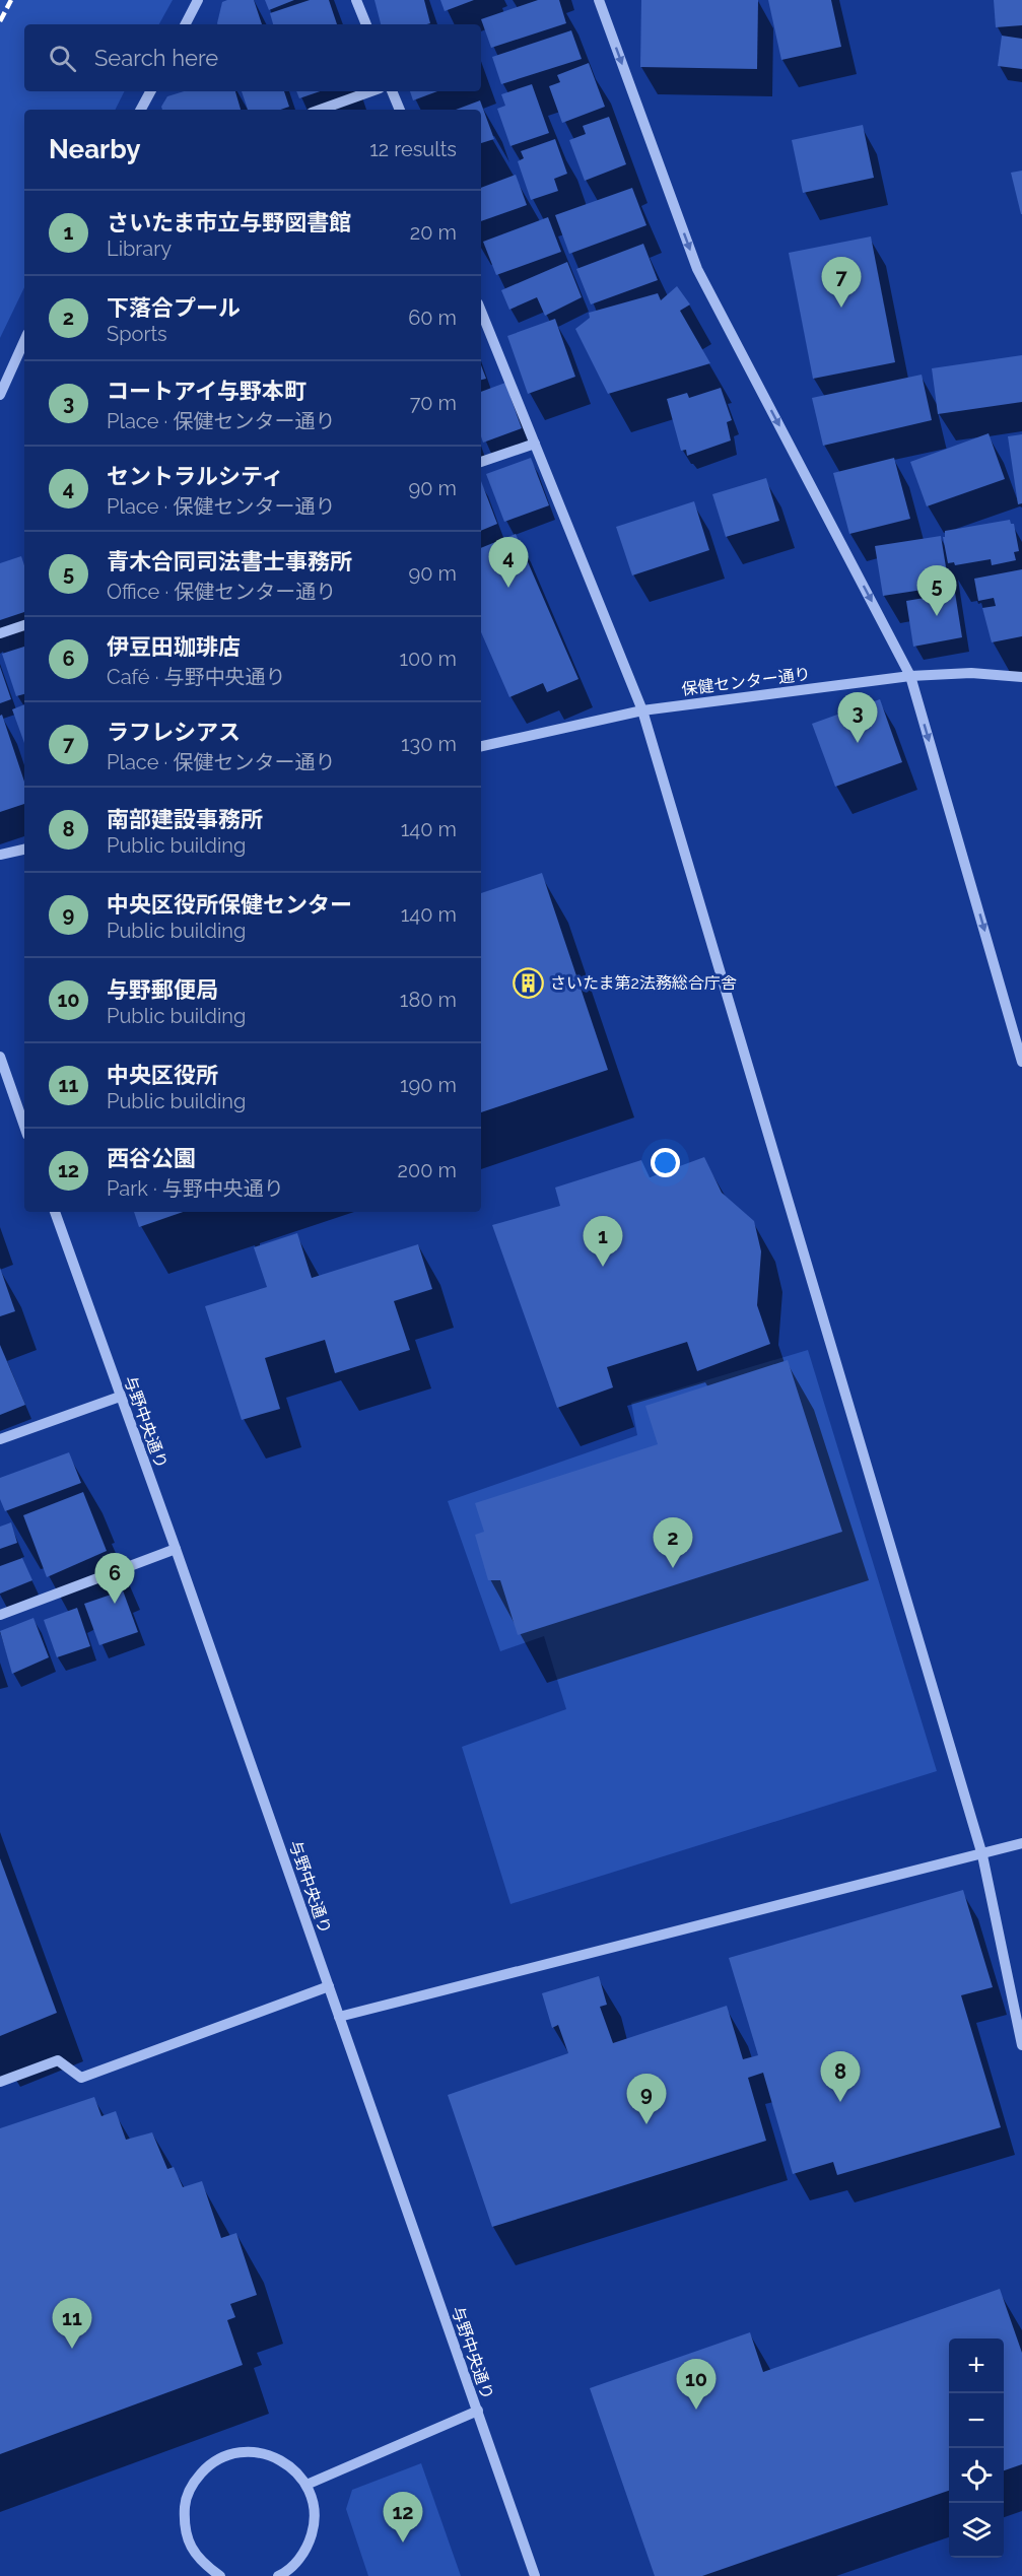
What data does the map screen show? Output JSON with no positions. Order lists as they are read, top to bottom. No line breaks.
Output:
{"streets":{"street":["保健センター通り","与野中央通り"]},"places":{"building":["さいたま第2法務総合庁舎"]},"page":{"search":"Search here","heading":["Nearby","12 results"],"list":[{"mark":"1","name":"さいたま市立与野図書館","note":"Library","value":"20 m"},{"mark":"2","name":"下落合プール","note":"Sports","value":"60 m"},{"mark":"3","name":"コートアイ与野本町","note":"Place · 保健センター通り","value":"70 m"},{"mark":"4","name":"セントラルシティ","note":"Place · 保健センター通り","value":"90 m"},{"mark":"5","name":"青木合同司法書士事務所","note":"Office · 保健センター通り","value":"90 m"},{"mark":"6","name":"伊豆田珈琲店","note":"Café · 与野中央通り","value":"100 m"},{"mark":"7","name":"ラフレシアス","note":"Place · 保健センター通り","value":"130 m"},{"mark":"8","name":"南部建設事務所","note":"Public building","value":"140 m"},{"mark":"9","name":"中央区役所保健センター","note":"Public building","value":"140 m"},{"mark":"10","name":"与野郵便局","note":"Public building","value":"180 m"},{"mark":"11","name":"中央区役所","note":"Public building","value":"190 m"},{"mark":"12","name":"西谷公園","note":"Park · 与野中央通り","value":"200 m"}],"pins":["7","4","5","3","1","2","6","8","9","11","10","12"],"map_buttons":["+","−"]}}
